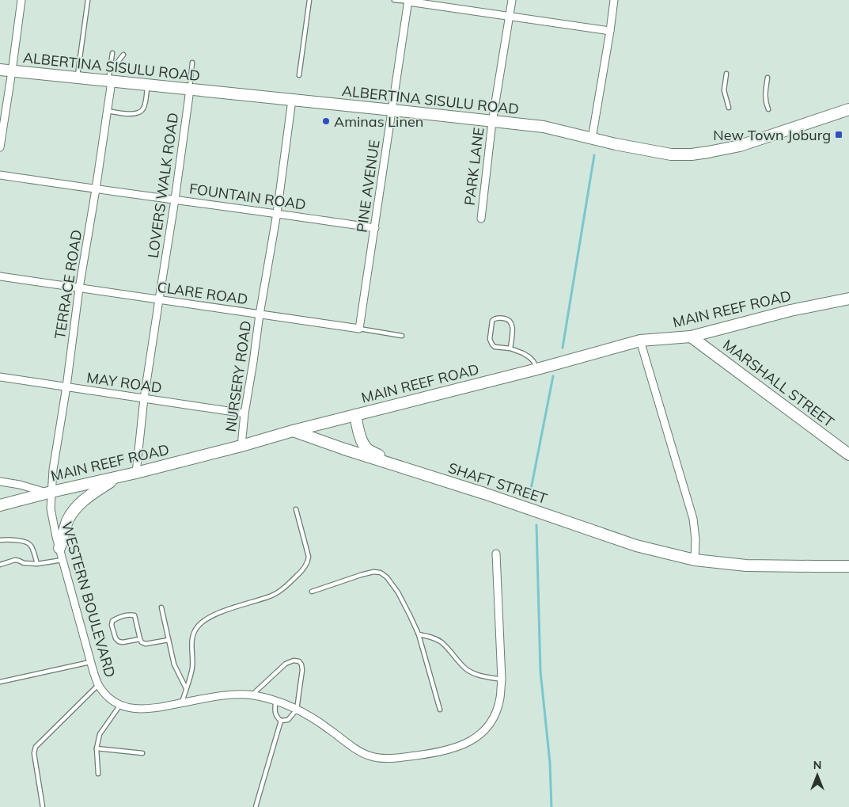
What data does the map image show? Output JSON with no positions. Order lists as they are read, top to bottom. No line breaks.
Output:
{"streets":{"main road":["ALBERTINA SISULU ROAD","MAIN REEF ROAD","MARSHALL STREET","SHAFT STREET"],"street":["PARK LANE","LOVERS WALK ROAD","PINE AVENUE","FOUNTAIN ROAD","TERRACE ROAD","CLARE ROAD","NURSERY ROAD","MAY ROAD","WESTERN BOULEVARD"]},"crossings":[["ALBERTINA SISULU ROAD","PARK LANE"],["ALBERTINA SISULU ROAD","LOVERS WALK ROAD"],["ALBERTINA SISULU ROAD","PINE AVENUE"],["ALBERTINA SISULU ROAD","TERRACE ROAD"],["ALBERTINA SISULU ROAD","NURSERY ROAD"],["LOVERS WALK ROAD","FOUNTAIN ROAD"],["LOVERS WALK ROAD","CLARE ROAD"],["LOVERS WALK ROAD","MAIN REEF ROAD"],["LOVERS WALK ROAD","MAY ROAD"],["PINE AVENUE","FOUNTAIN ROAD"],["PINE AVENUE","CLARE ROAD"],["FOUNTAIN ROAD","TERRACE ROAD"],["FOUNTAIN ROAD","NURSERY ROAD"],["TERRACE ROAD","CLARE ROAD"],["TERRACE ROAD","MAIN REEF ROAD"],["TERRACE ROAD","MAY ROAD"],["TERRACE ROAD","WESTERN BOULEVARD"],["CLARE ROAD","NURSERY ROAD"],["MAIN REEF ROAD","NURSERY ROAD"],["MAIN REEF ROAD","MARSHALL STREET"],["MAIN REEF ROAD","SHAFT STREET"],["MAIN REEF ROAD","WESTERN BOULEVARD"],["NURSERY ROAD","MAY ROAD"]],"places":{"other":["Aminas Linen"],"transit":["New Town Joburg"]},"north":"top"}
